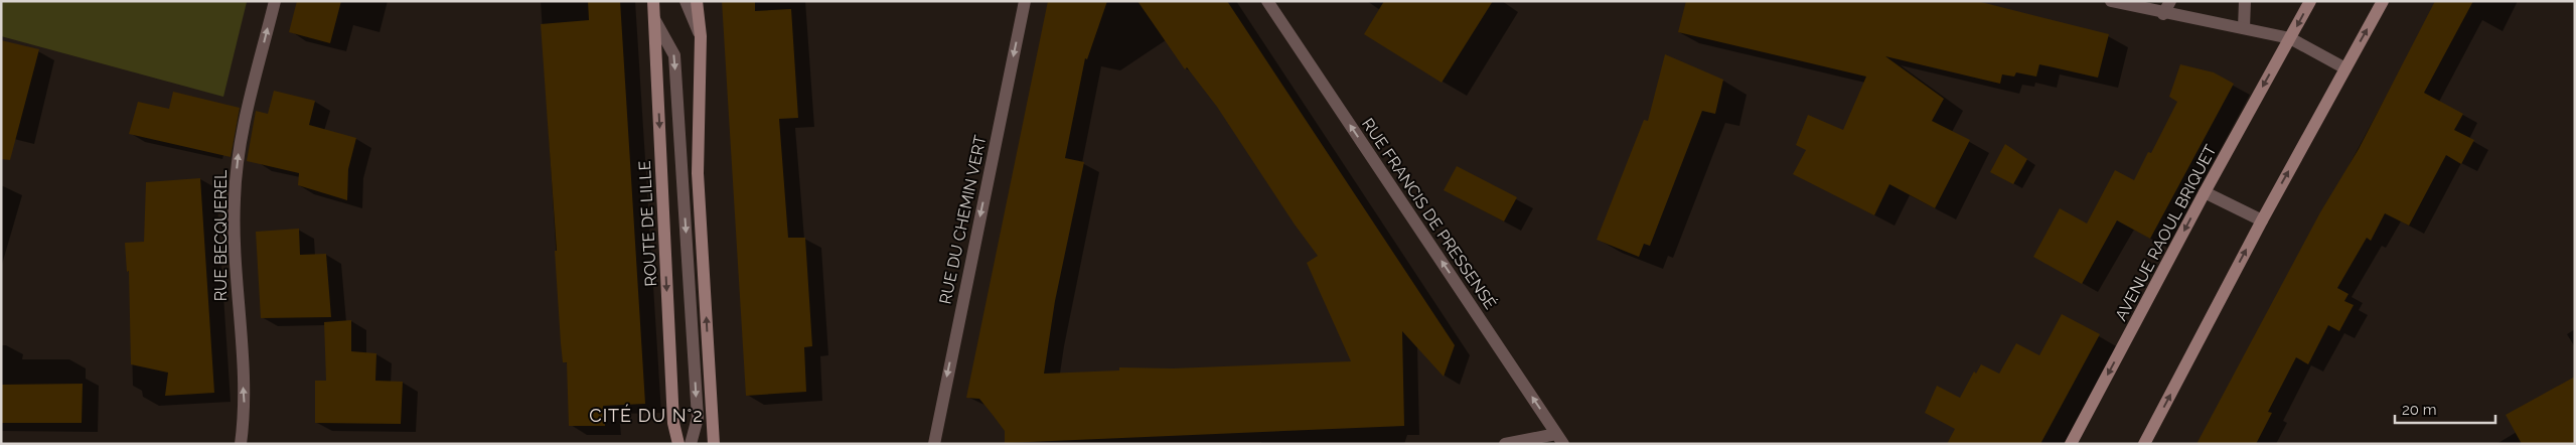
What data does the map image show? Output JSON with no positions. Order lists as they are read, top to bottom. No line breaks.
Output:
{"streets":{"main road":["ROUTE DE LILLE","AVENUE RAOUL BRIQUET"],"street":["RUE FRANCIS DE PRESSENSÉ","RUE DU CHEMIN VERT","RUE BECQUEREL"]},"one_way":["RUE FRANCIS DE PRESSENSÉ","RUE DU CHEMIN VERT","RUE BECQUEREL"],"districts":["CITÉ DU N°2"],"scale_bar":"20 m"}
